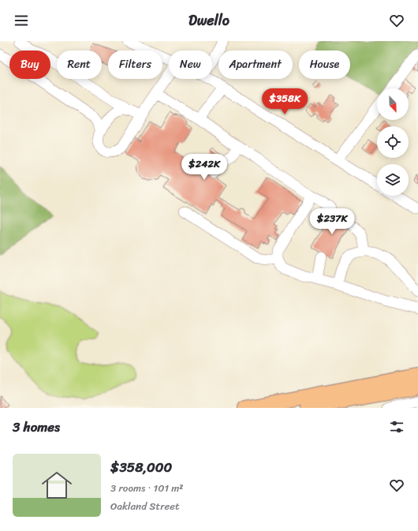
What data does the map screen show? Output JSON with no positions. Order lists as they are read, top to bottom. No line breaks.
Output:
{"north":"bottom right","page":{"header":"Dwello","chip":["Buy","Rent","Filters","New","Apartment","House"],"price":["$358K","$242K","$237K"],"heading":"3 homes","list":[{"name":"$358,000","note":"3 rooms · 101 m² · Oakland Street"}]}}
